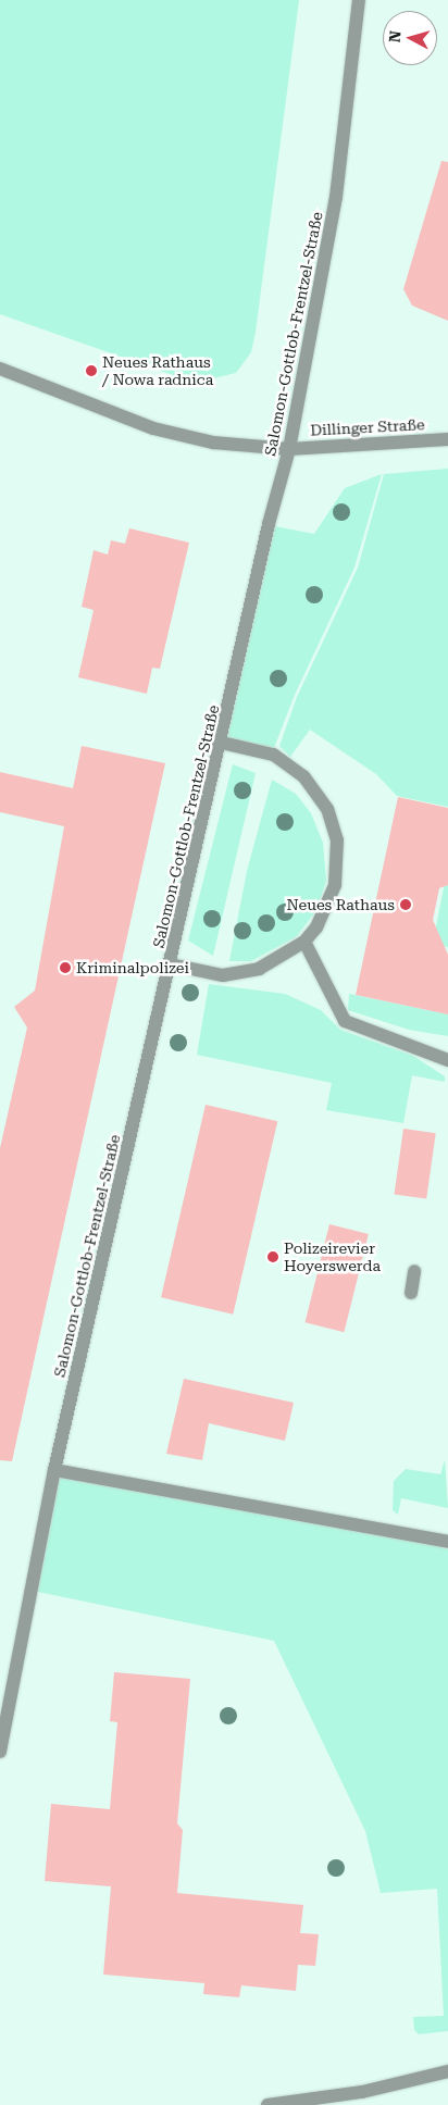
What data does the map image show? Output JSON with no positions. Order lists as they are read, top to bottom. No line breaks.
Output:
{"streets":{"street":["Salomon-Gottlob-Frentzel-Straße","Dillinger Straße"]},"crossings":[["Salomon-Gottlob-Frentzel-Straße","Dillinger Straße"]],"places":["Neues Rathaus / Nowa radnica","Neues Rathaus","Kriminalpolizei","Polizeirevier Hoyerswerda"],"north":"left"}
